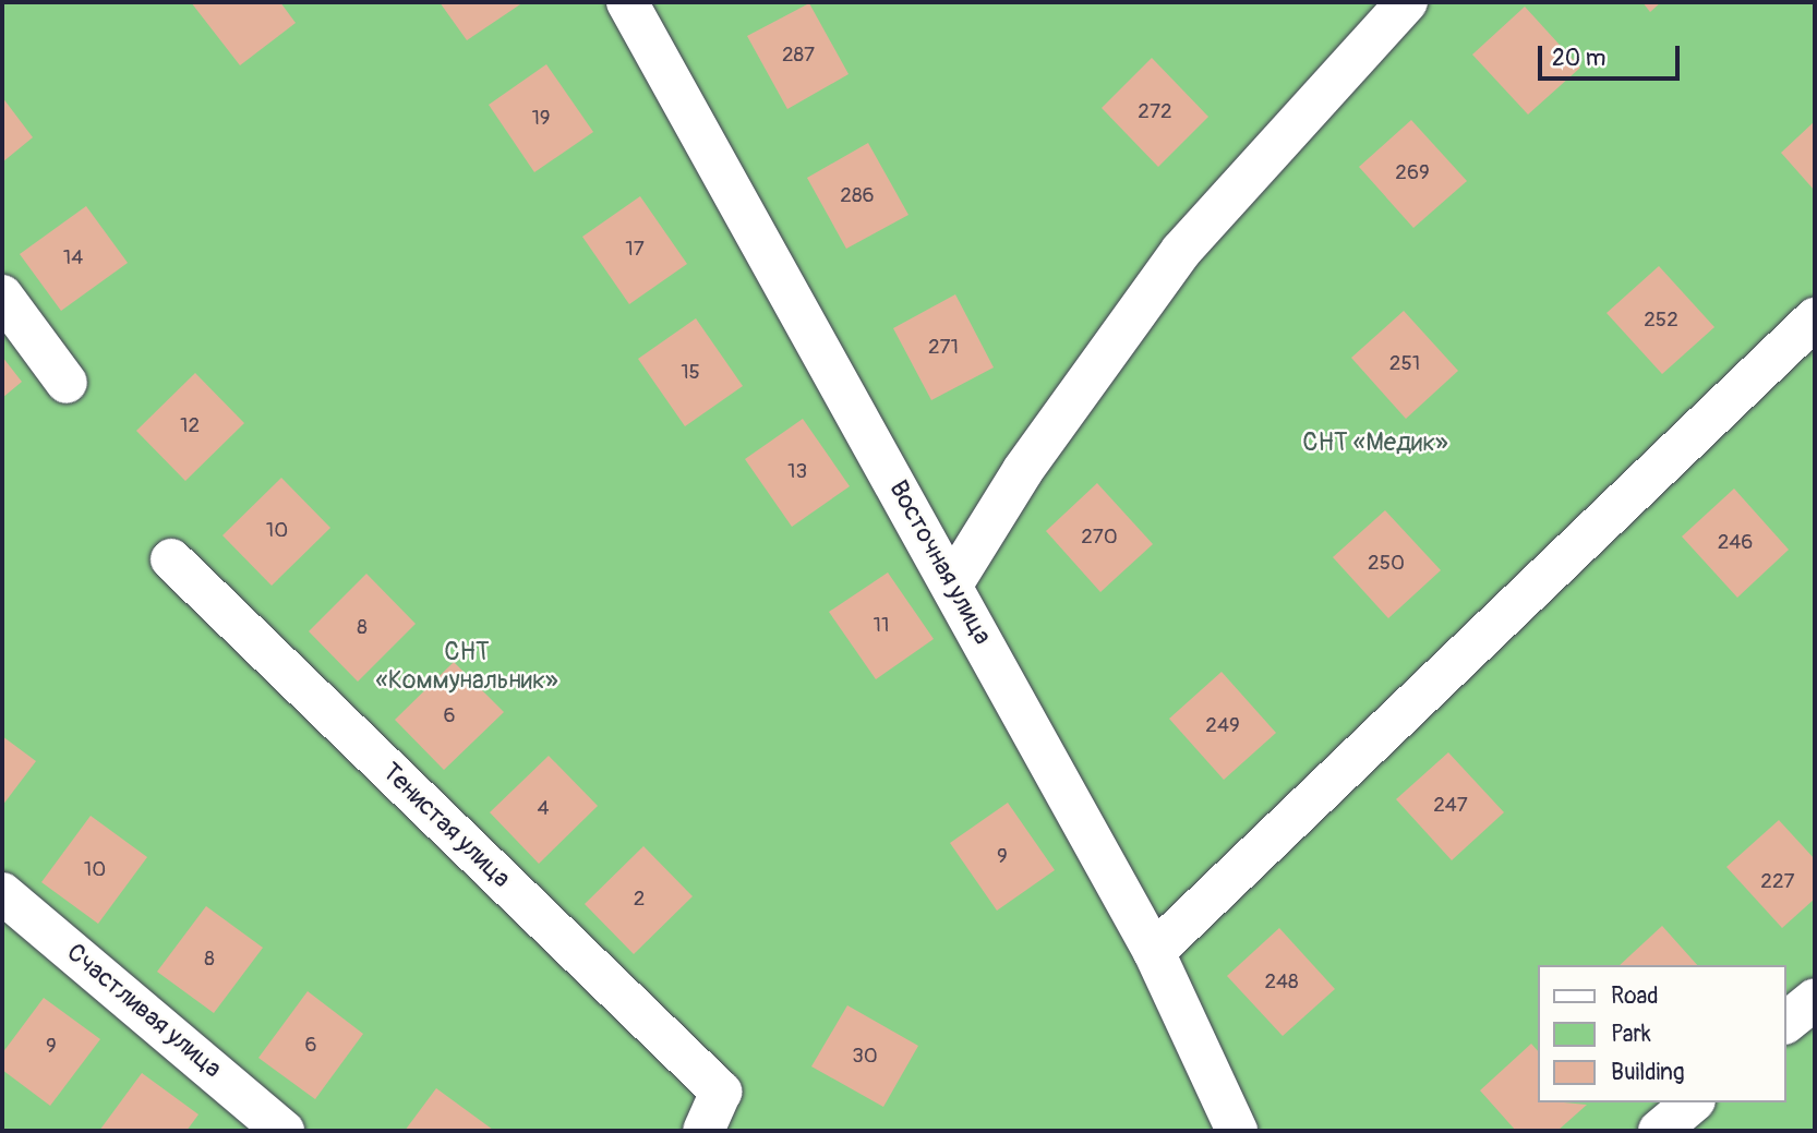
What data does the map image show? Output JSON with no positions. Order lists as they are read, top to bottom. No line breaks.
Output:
{"streets":{"street":["Восточная улица","Тенистая улица","Счастливая улица"]},"parks":["СНТ «Медик»","СНТ «Коммунальник»"],"house_numbers":["287","272","19","269","286","17","14","252","271","251","15","12","13","10","270","246","250","11","8","6","249","247","4","9","10","227","2","8","248","6","9","30"],"legend":["Road","Park","Building"],"scale_bar":"20 m"}
